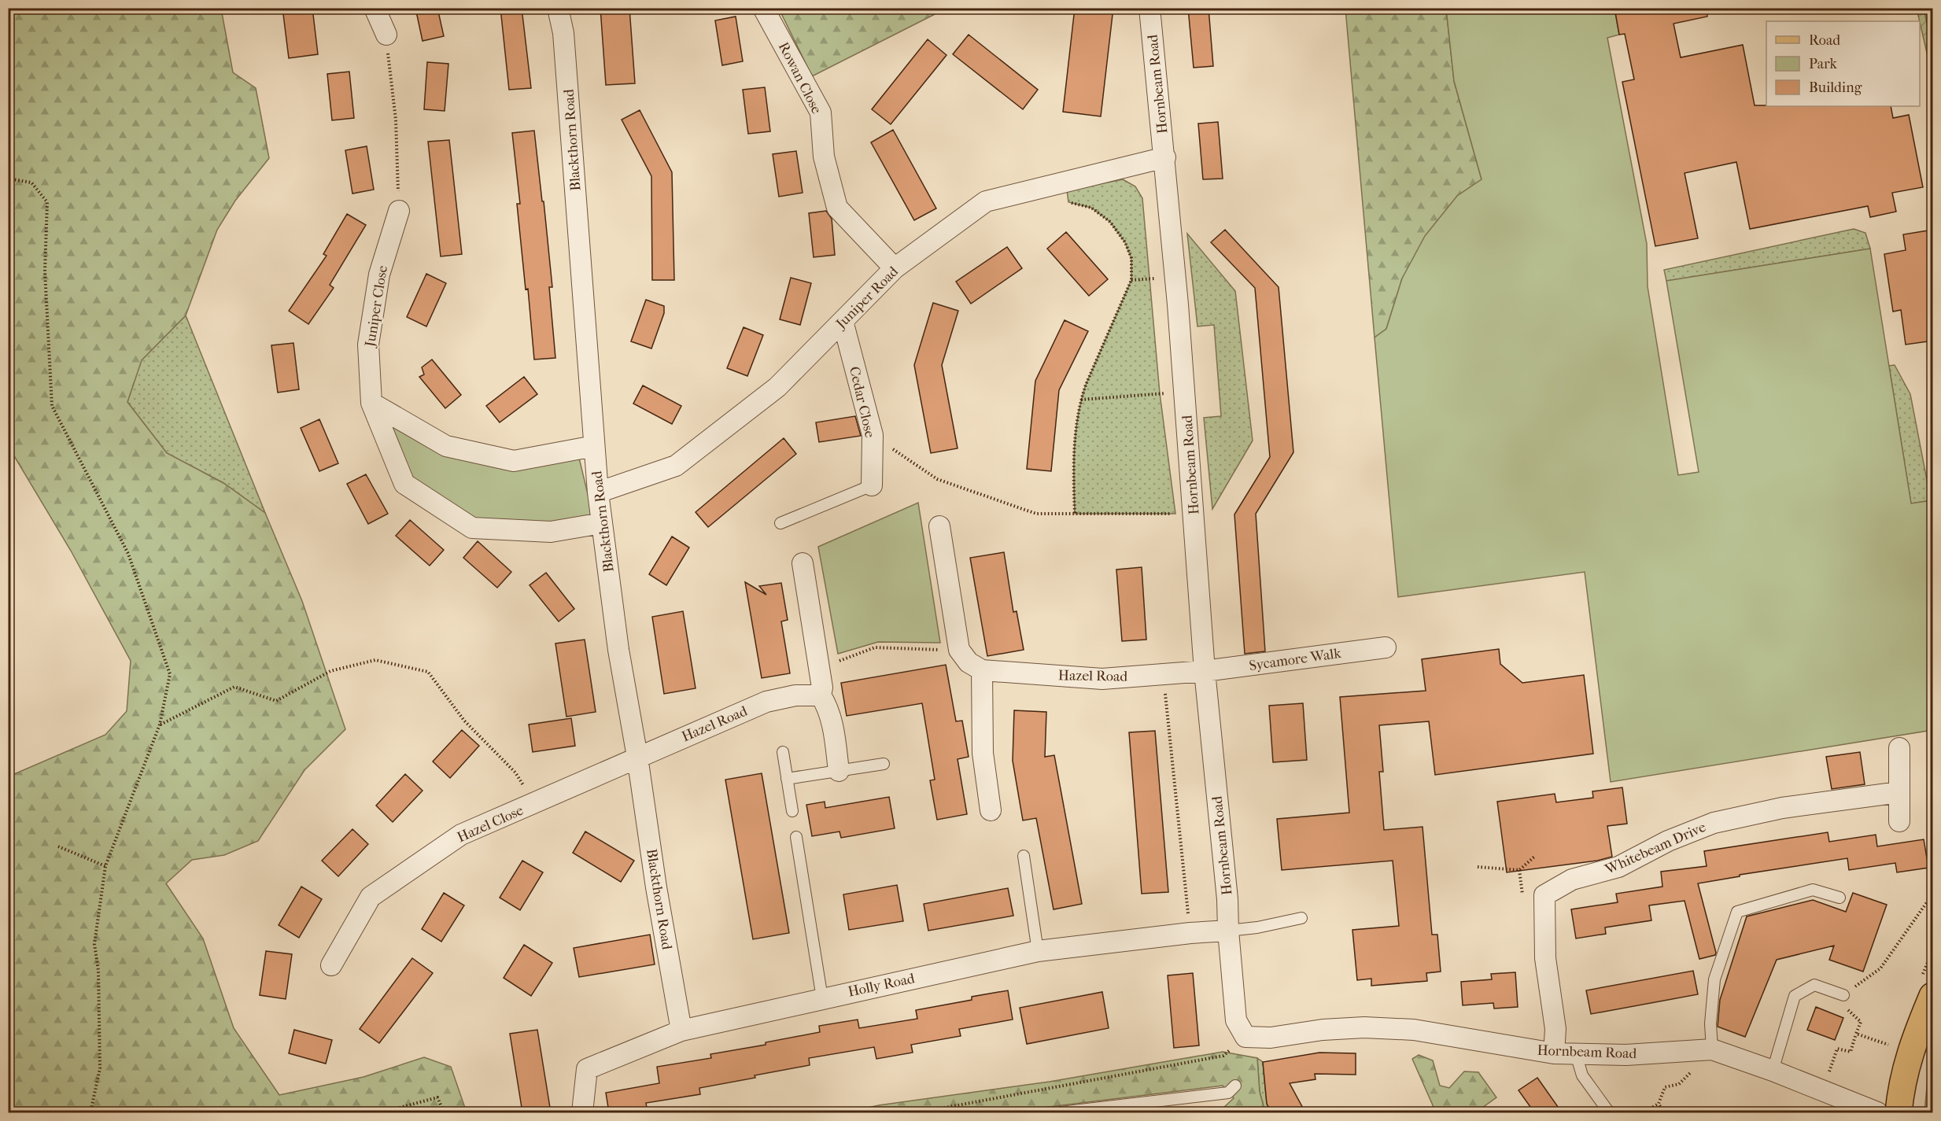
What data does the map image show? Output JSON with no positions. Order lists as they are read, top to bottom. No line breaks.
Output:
{"streets":{"street":["Rowan Close","Hornbeam Road","Blackthorn Road","Juniper Road","Juniper Close","Cedar Close","Sycamore Walk","Hazel Road","Hazel Close","Whitebeam Drive","Holly Road"]},"crossings":[["Rowan Close","Juniper Road"],["Hornbeam Road","Juniper Road"],["Hornbeam Road","Sycamore Walk"],["Hornbeam Road","Hazel Road"],["Hornbeam Road","Whitebeam Drive"],["Hornbeam Road","Holly Road"],["Blackthorn Road","Juniper Road"],["Blackthorn Road","Juniper Close"],["Blackthorn Road","Hazel Road"],["Blackthorn Road","Hazel Close"],["Blackthorn Road","Holly Road"],["Juniper Road","Cedar Close"],["Sycamore Walk","Hazel Road"],["Hazel Road","Hazel Close"]],"legend":["Road","Park","Building"]}
